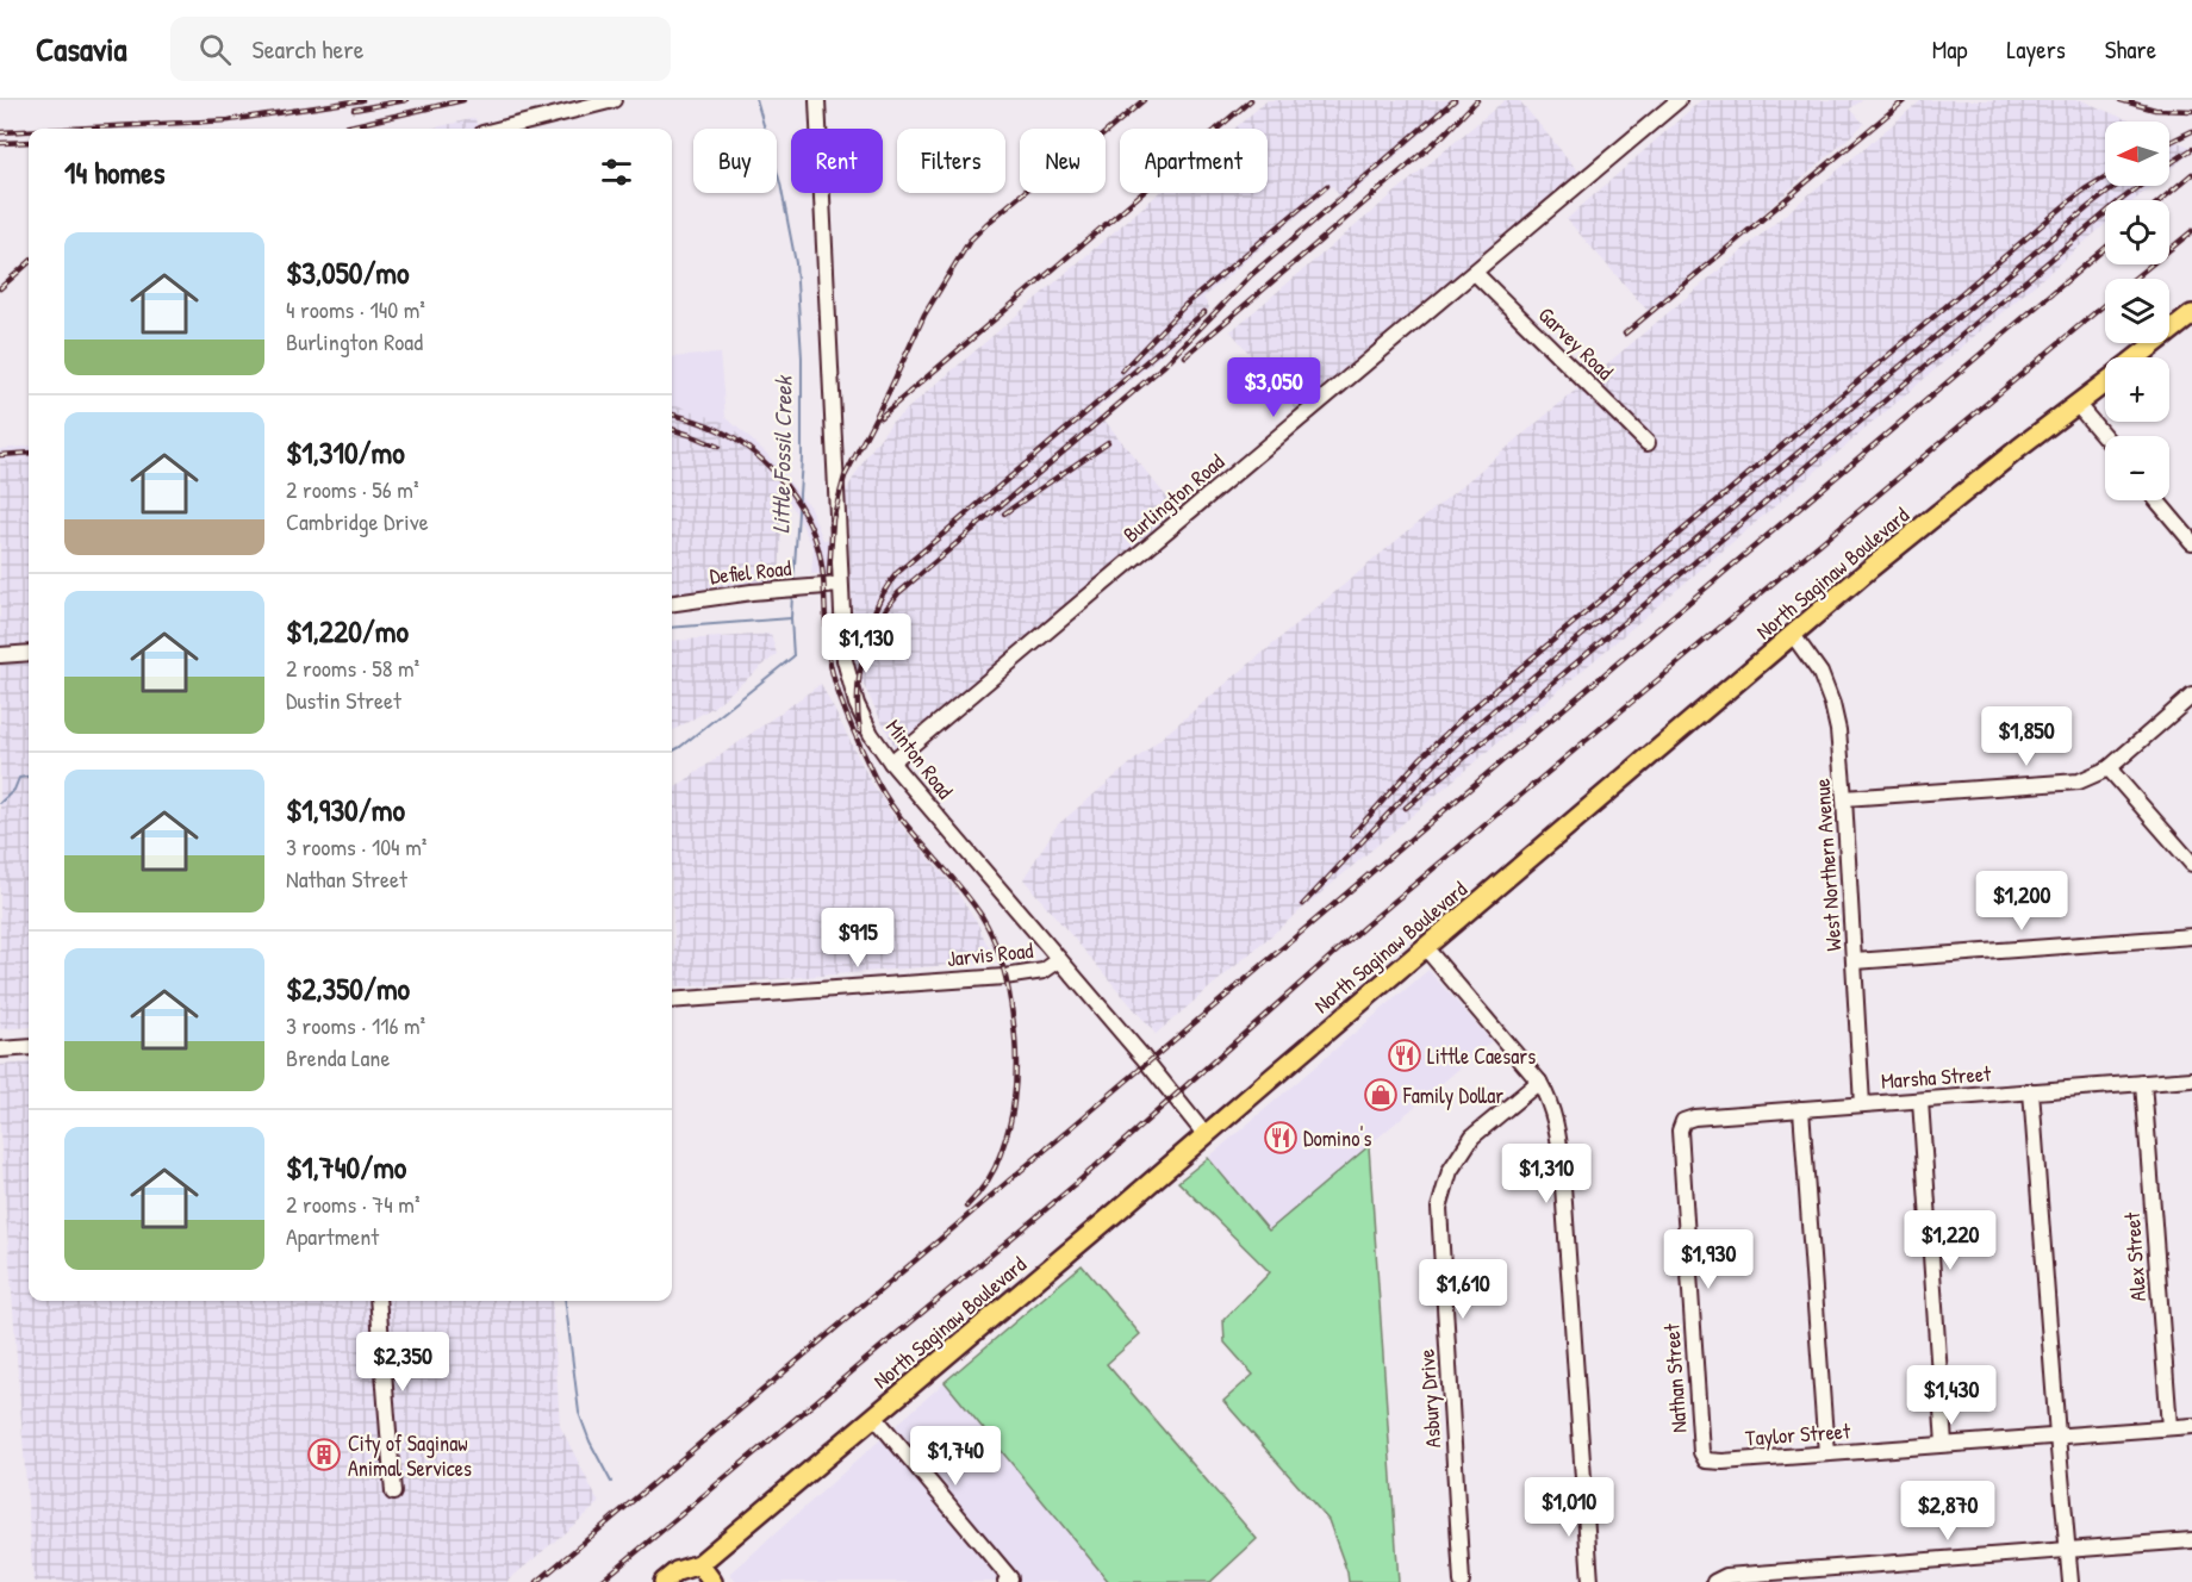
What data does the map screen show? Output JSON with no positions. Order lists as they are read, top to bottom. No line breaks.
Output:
{"streets":{"main road":["North Saginaw Boulevard"],"street":["Garvey Road","Burlington Road","Defiel Road","Minton Road","West Northern Avenue","Jarvis Road","Marsha Street","Alex Street","Nathan Street","Asbury Drive","Taylor Street"]},"crossings":[["Garvey Road","Burlington Road"],["Burlington Road","Minton Road"],["Defiel Road","Minton Road"],["North Saginaw Boulevard","Minton Road"],["North Saginaw Boulevard","West Northern Avenue"],["Minton Road","Jarvis Road"],["West Northern Avenue","Marsha Street"],["Marsha Street","Alex Street"],["Marsha Street","Nathan Street"],["Alex Street","Taylor Street"],["Nathan Street","Taylor Street"]],"water":["Little Fossil Creek"],"places":{"restaurant":["Little Caesars","Domino's"],"shop":["Family Dollar"],"building":["City of Saginaw Animal Services"]},"north":"left","page":{"header":"Casavia","search":"Search here","nav":["Map","Layers","Share"],"map_buttons":["+","−"],"chip":["Buy","Rent","Filters","New","Apartment"],"heading":"14 homes","list":[{"name":"$3,050/mo","note":"4 rooms · 140 m² · Burlington Road"},{"name":"$1,310/mo","note":"2 rooms · 56 m² · Cambridge Drive"},{"name":"$1,220/mo","note":"2 rooms · 58 m² · Dustin Street"},{"name":"$1,930/mo","note":"3 rooms · 104 m² · Nathan Street"},{"name":"$2,350/mo","note":"3 rooms · 116 m² · Brenda Lane"},{"name":"$1,740/mo","note":"2 rooms · 74 m² · Apartment"}],"price":["$3,050","$1,130","$1,850","$1,200","$915","$1,310","$1,220","$1,930","$1,610","$2,350","$1,430","$1,740","$1,010","$2,870"]}}
